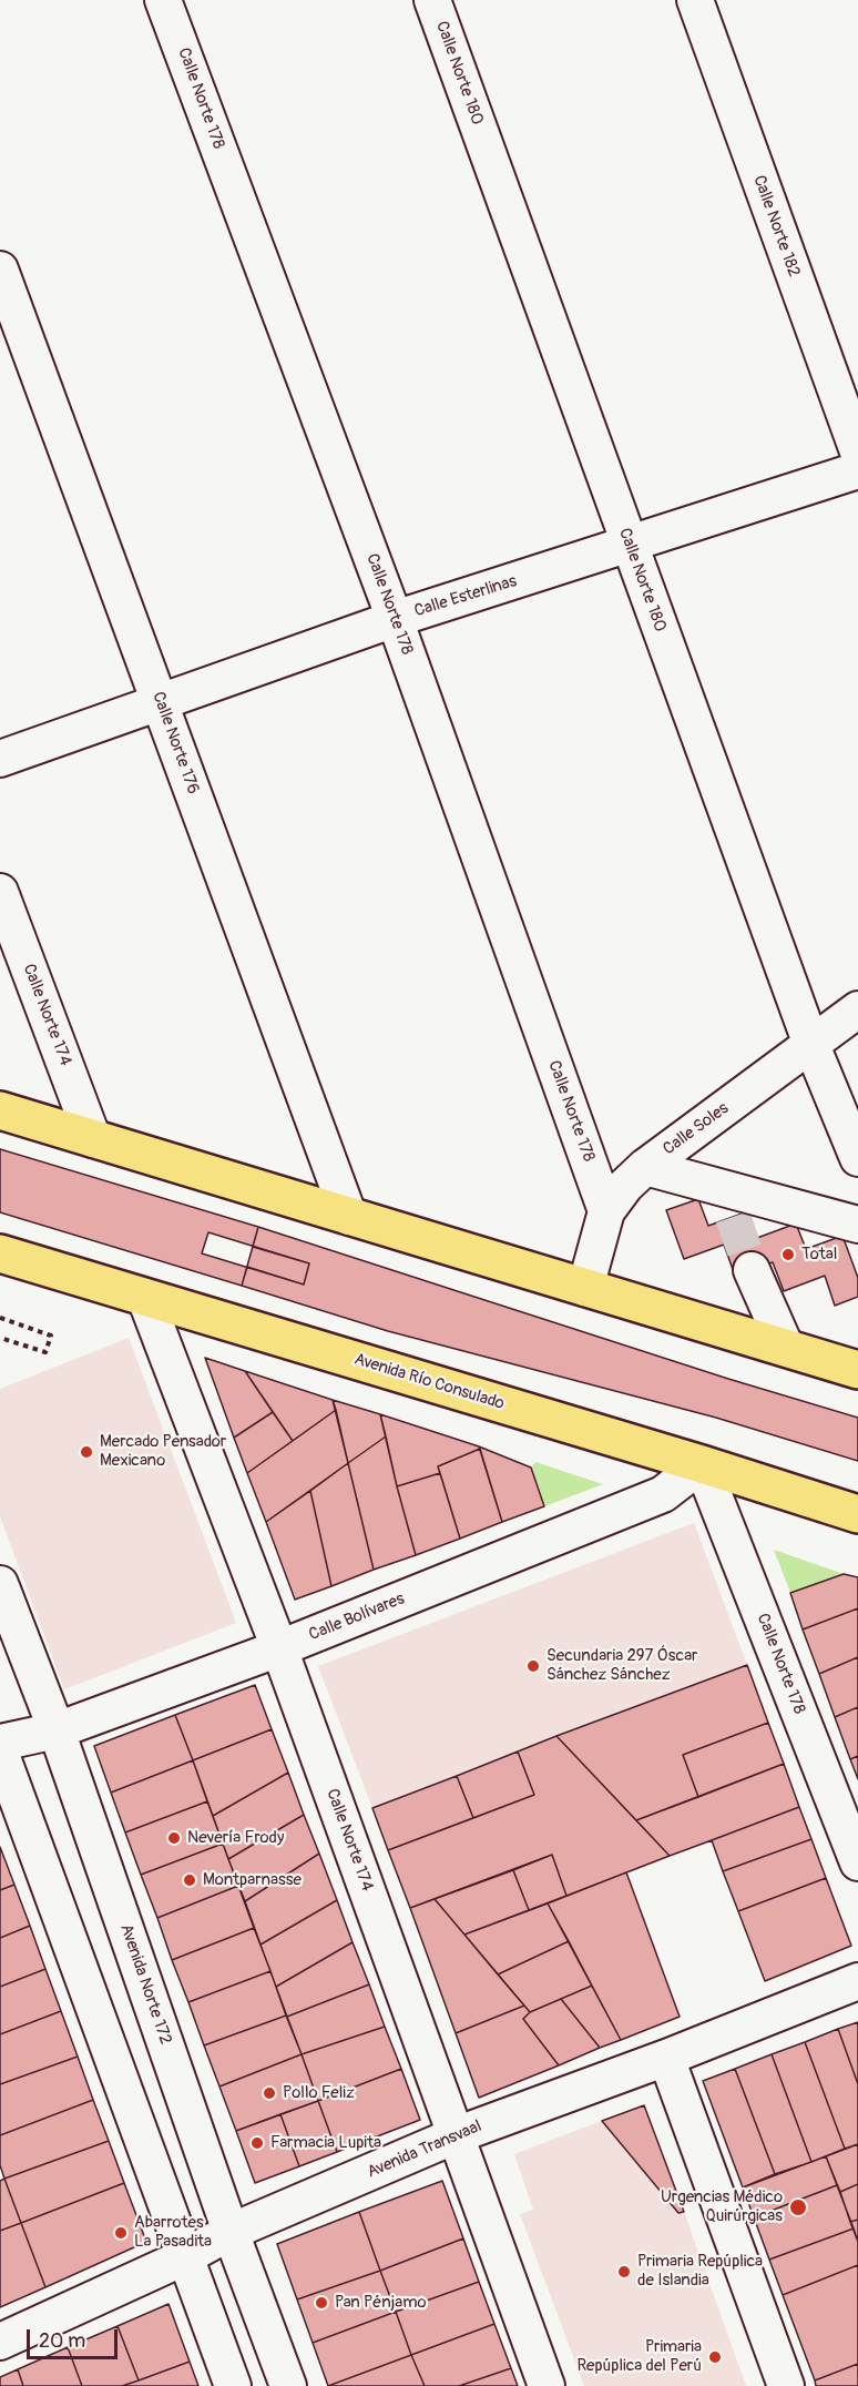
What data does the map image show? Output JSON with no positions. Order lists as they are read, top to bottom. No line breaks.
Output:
{"streets":{"highway":["Avenida Río Consulado"],"street":["Calle Norte 180","Calle Norte 178","Calle Norte 182","Calle Esterlinas","Calle Norte 176","Calle Norte 174","Calle Soles","Calle Bolívares","Avenida Norte 172","Avenida Transvaal"]},"crossings":[["Calle Norte 180","Calle Esterlinas"],["Calle Norte 180","Calle Soles"],["Calle Norte 178","Calle Esterlinas"],["Calle Norte 178","Calle Soles"],["Calle Norte 178","Avenida Río Consulado"],["Calle Norte 178","Calle Bolívares"],["Calle Esterlinas","Calle Norte 176"],["Calle Norte 174","Avenida Río Consulado"],["Calle Norte 174","Calle Bolívares"],["Calle Norte 174","Avenida Transvaal"],["Avenida Río Consulado","Calle Bolívares"],["Calle Bolívares","Avenida Norte 172"],["Avenida Norte 172","Avenida Transvaal"]],"places":["Total","Mercado Pensador Mexicano","Secundaria 297 Óscar Sánchez Sánchez","Nevería Frody","Montparnasse","Pollo Feliz","Farmacia Lupita","Urgencias Médico Quirúrgicas","Abarrotes La Pasadita","Primaria Repúplica de Islandia","Pan Pénjamo","Primaria Repúplica del Perú"],"scale_bar":"20 m"}
